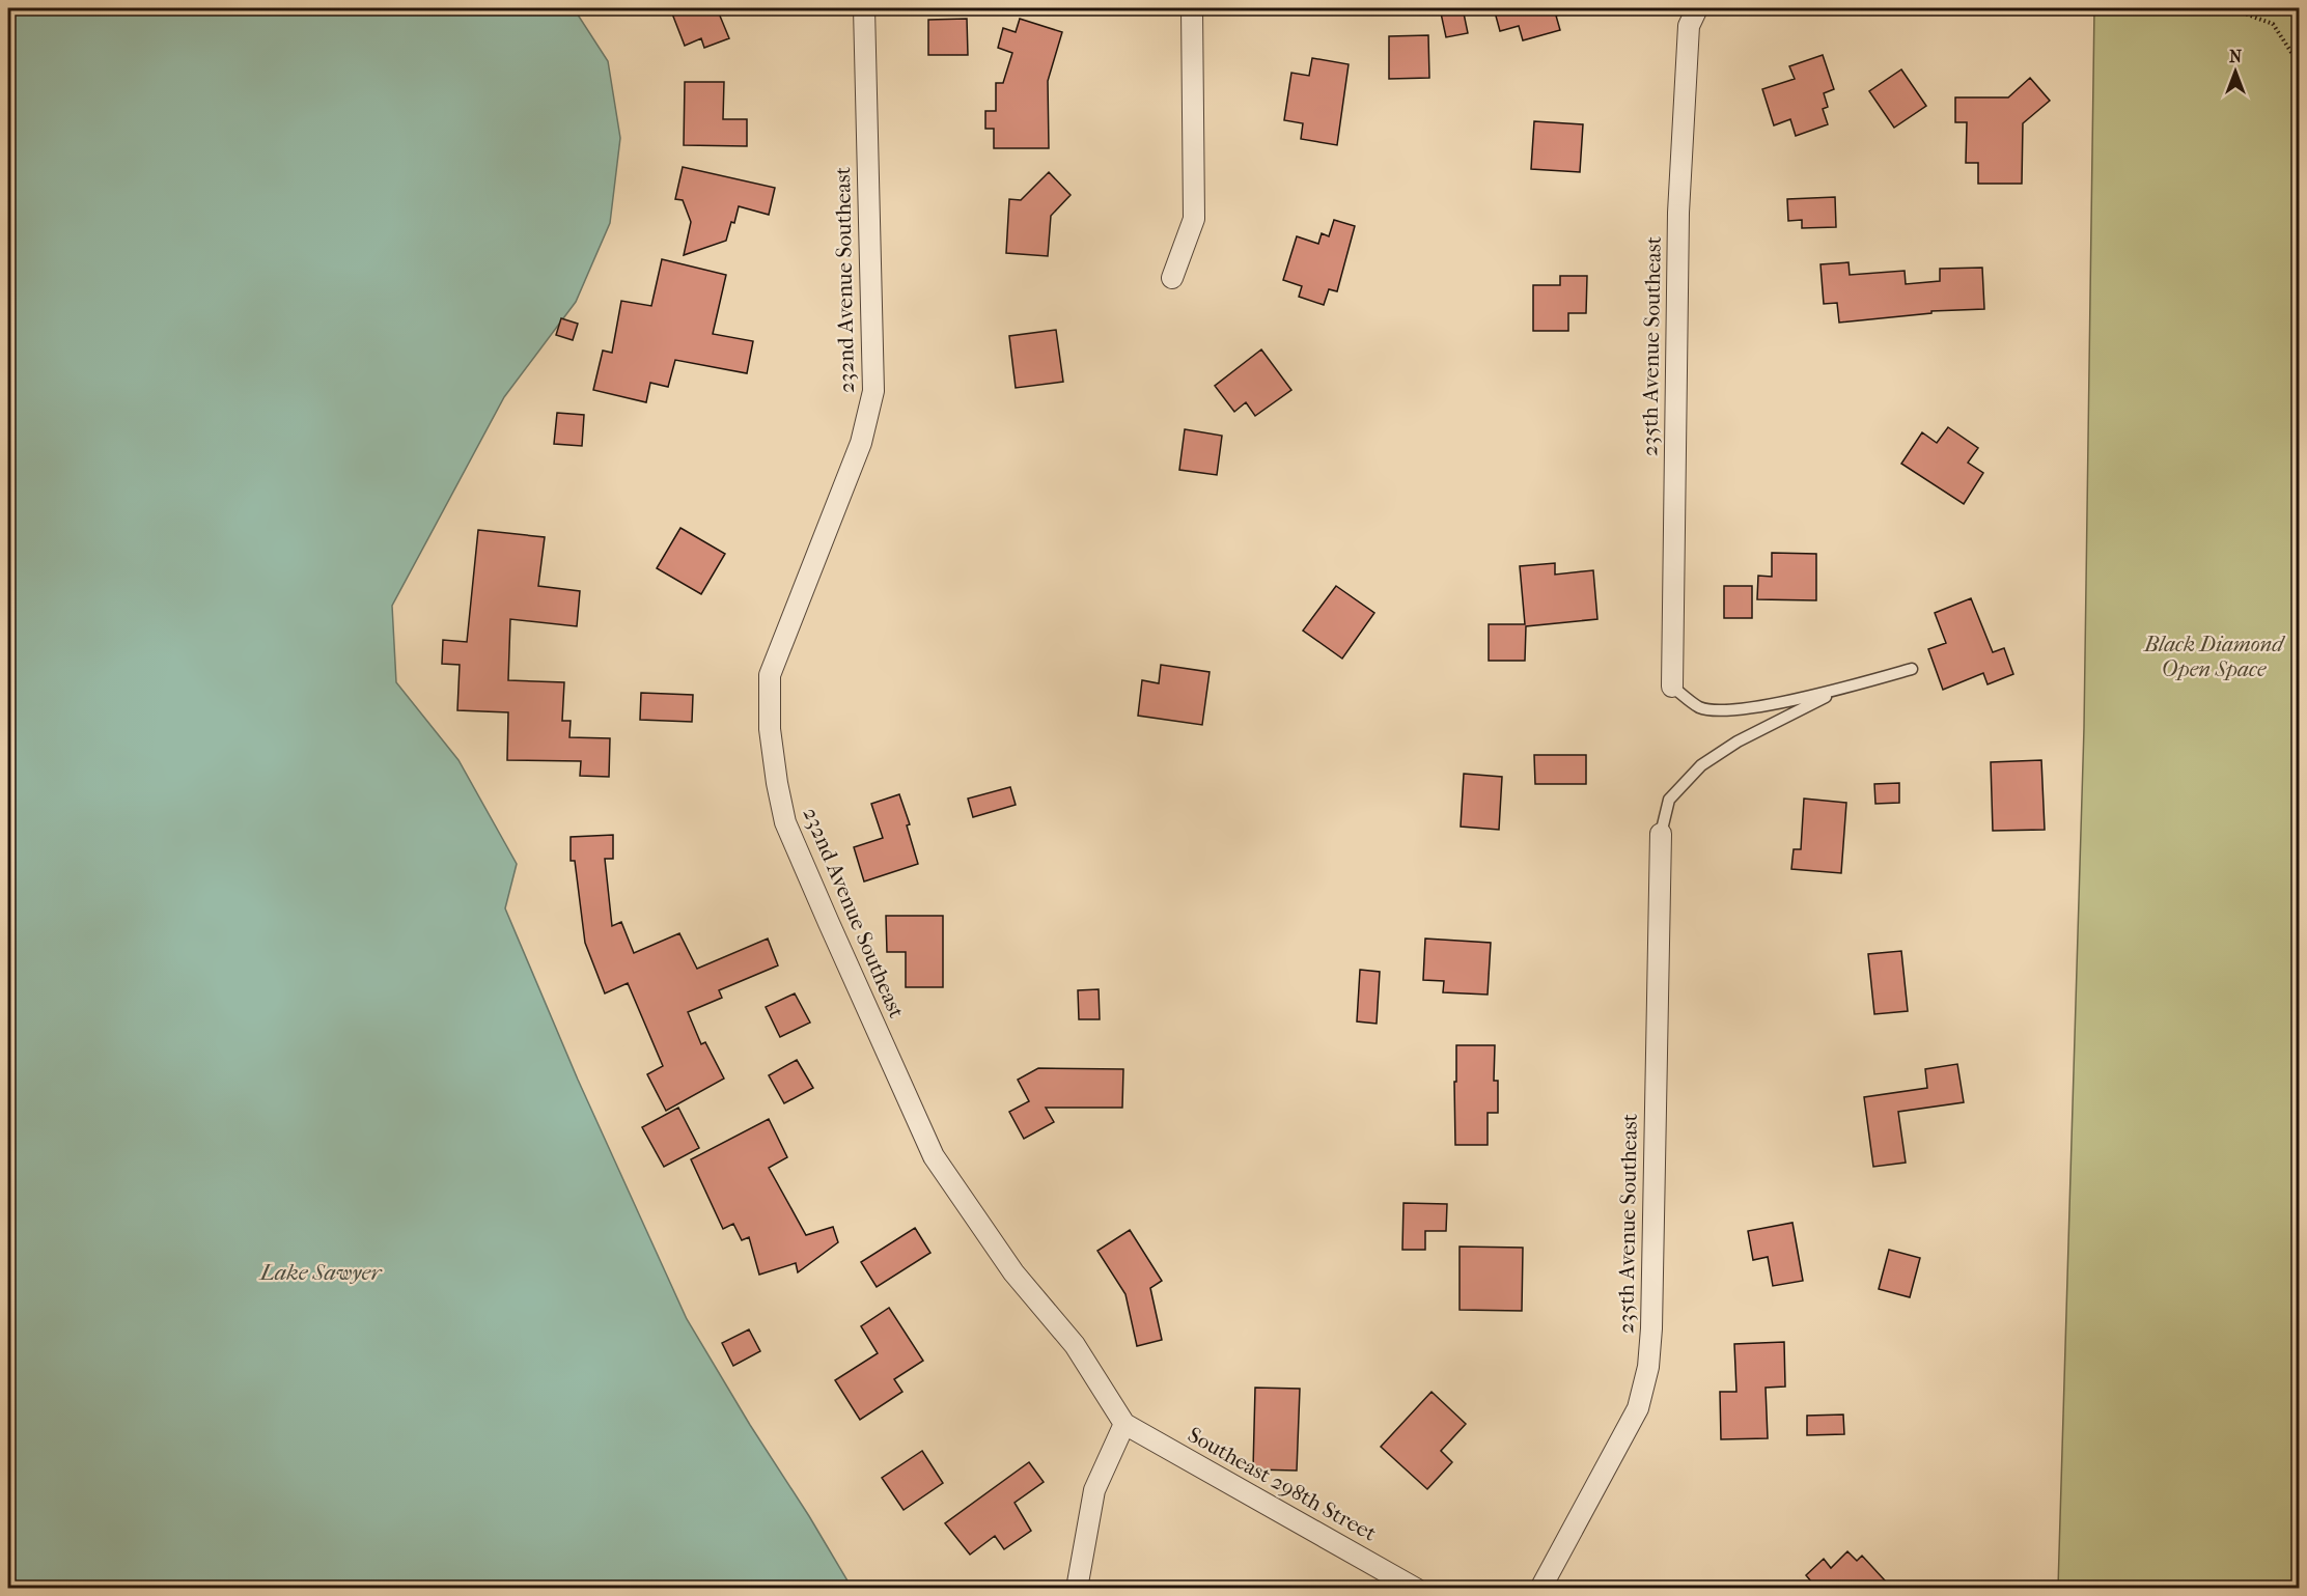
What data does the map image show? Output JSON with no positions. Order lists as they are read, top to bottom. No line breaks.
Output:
{"streets":{"street":["232nd Avenue Southeast","235th Avenue Southeast","Southeast 298th Street"]},"crossings":[["232nd Avenue Southeast","Southeast 298th Street"]],"water":["Lake Sawyer"],"parks":["Black Diamond Open Space"],"north":"top"}
